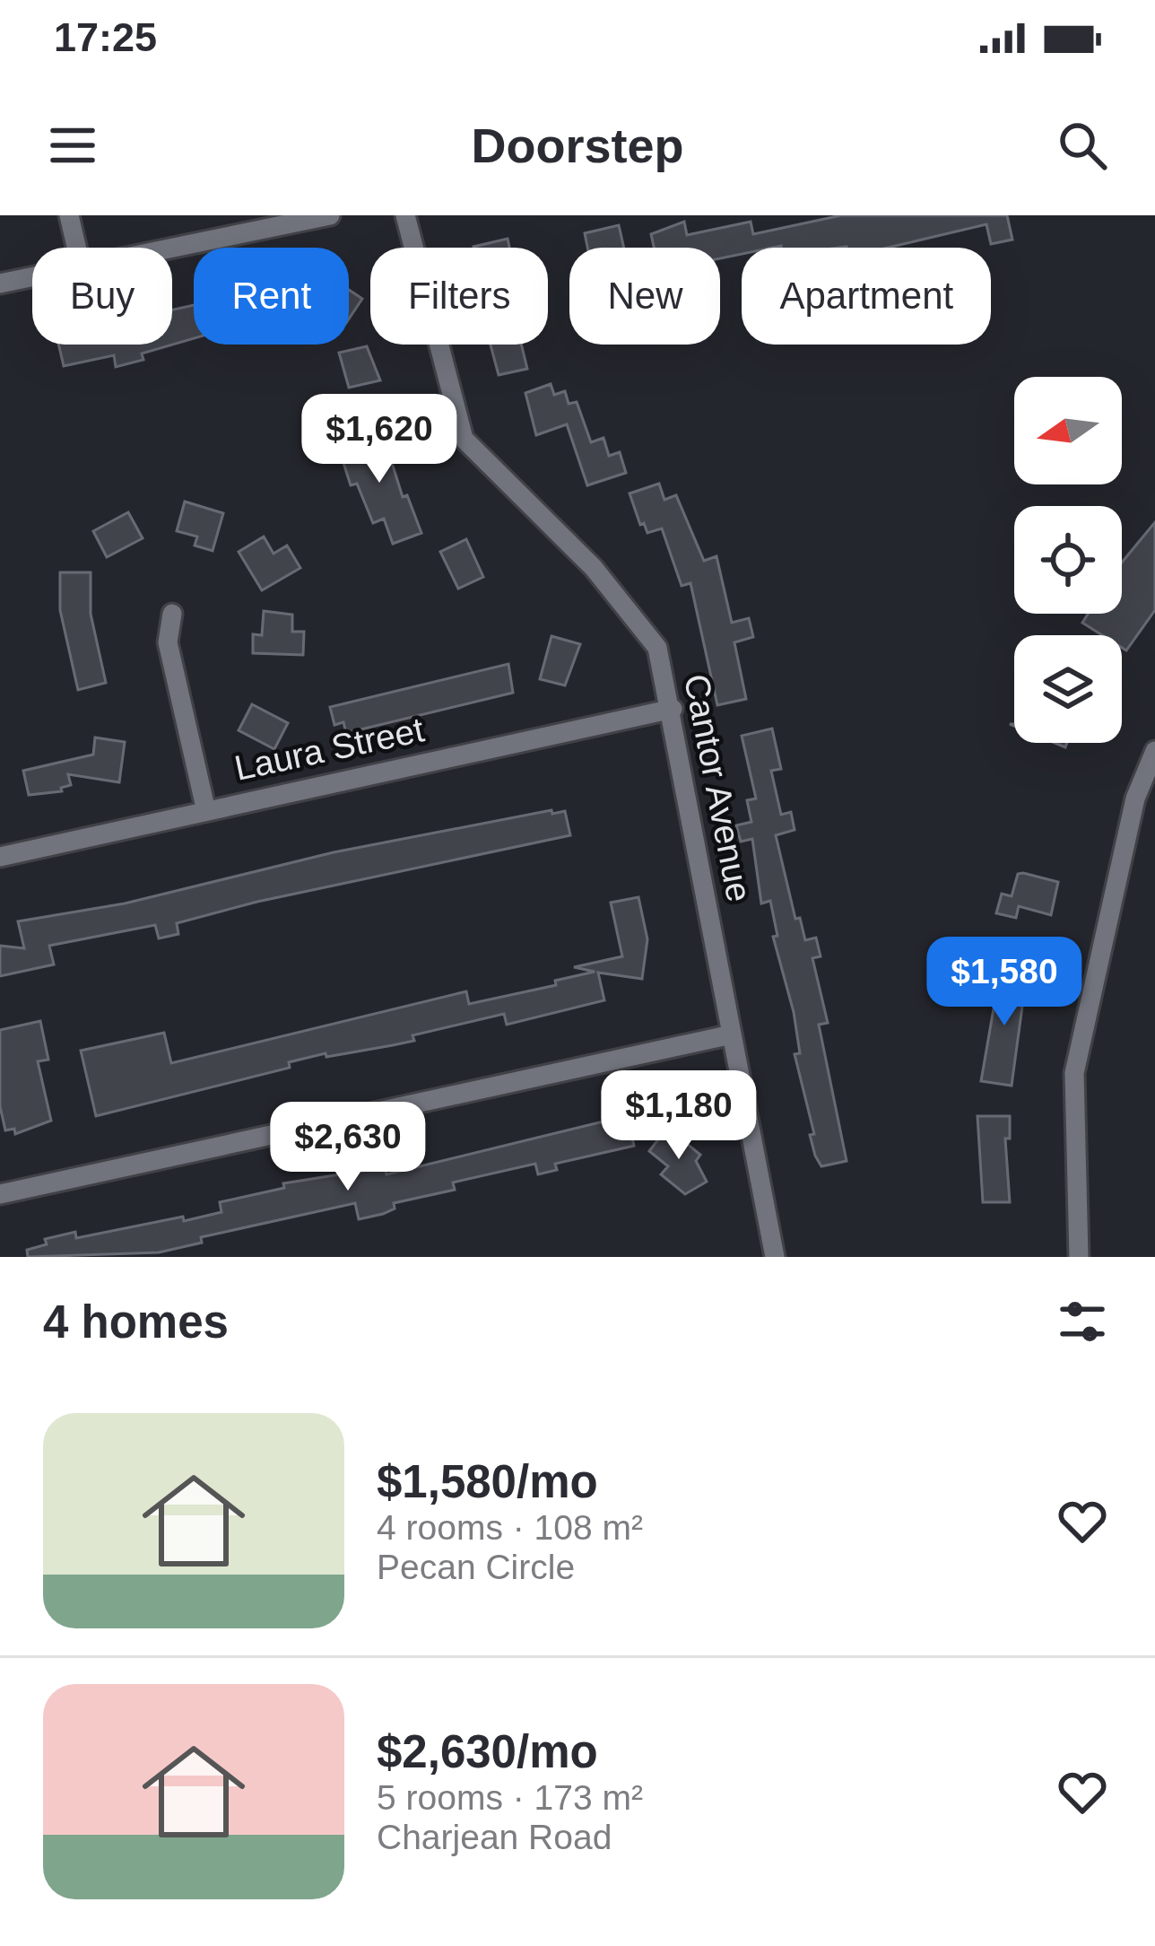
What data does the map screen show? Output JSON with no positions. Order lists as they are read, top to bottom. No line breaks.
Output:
{"streets":{"street":["Laura Street","Cantor Avenue"]},"crossings":[["Laura Street","Cantor Avenue"]],"north":"left","page":{"status":"17:25","header":"Doorstep","chip":["Buy","Rent","Filters","New","Apartment"],"price":["$1,620","$1,580","$1,180","$2,630"],"heading":"4 homes","list":[{"name":"$1,580/mo","note":"4 rooms · 108 m² · Pecan Circle"},{"name":"$2,630/mo","note":"5 rooms · 173 m² · Charjean Road"}]}}
